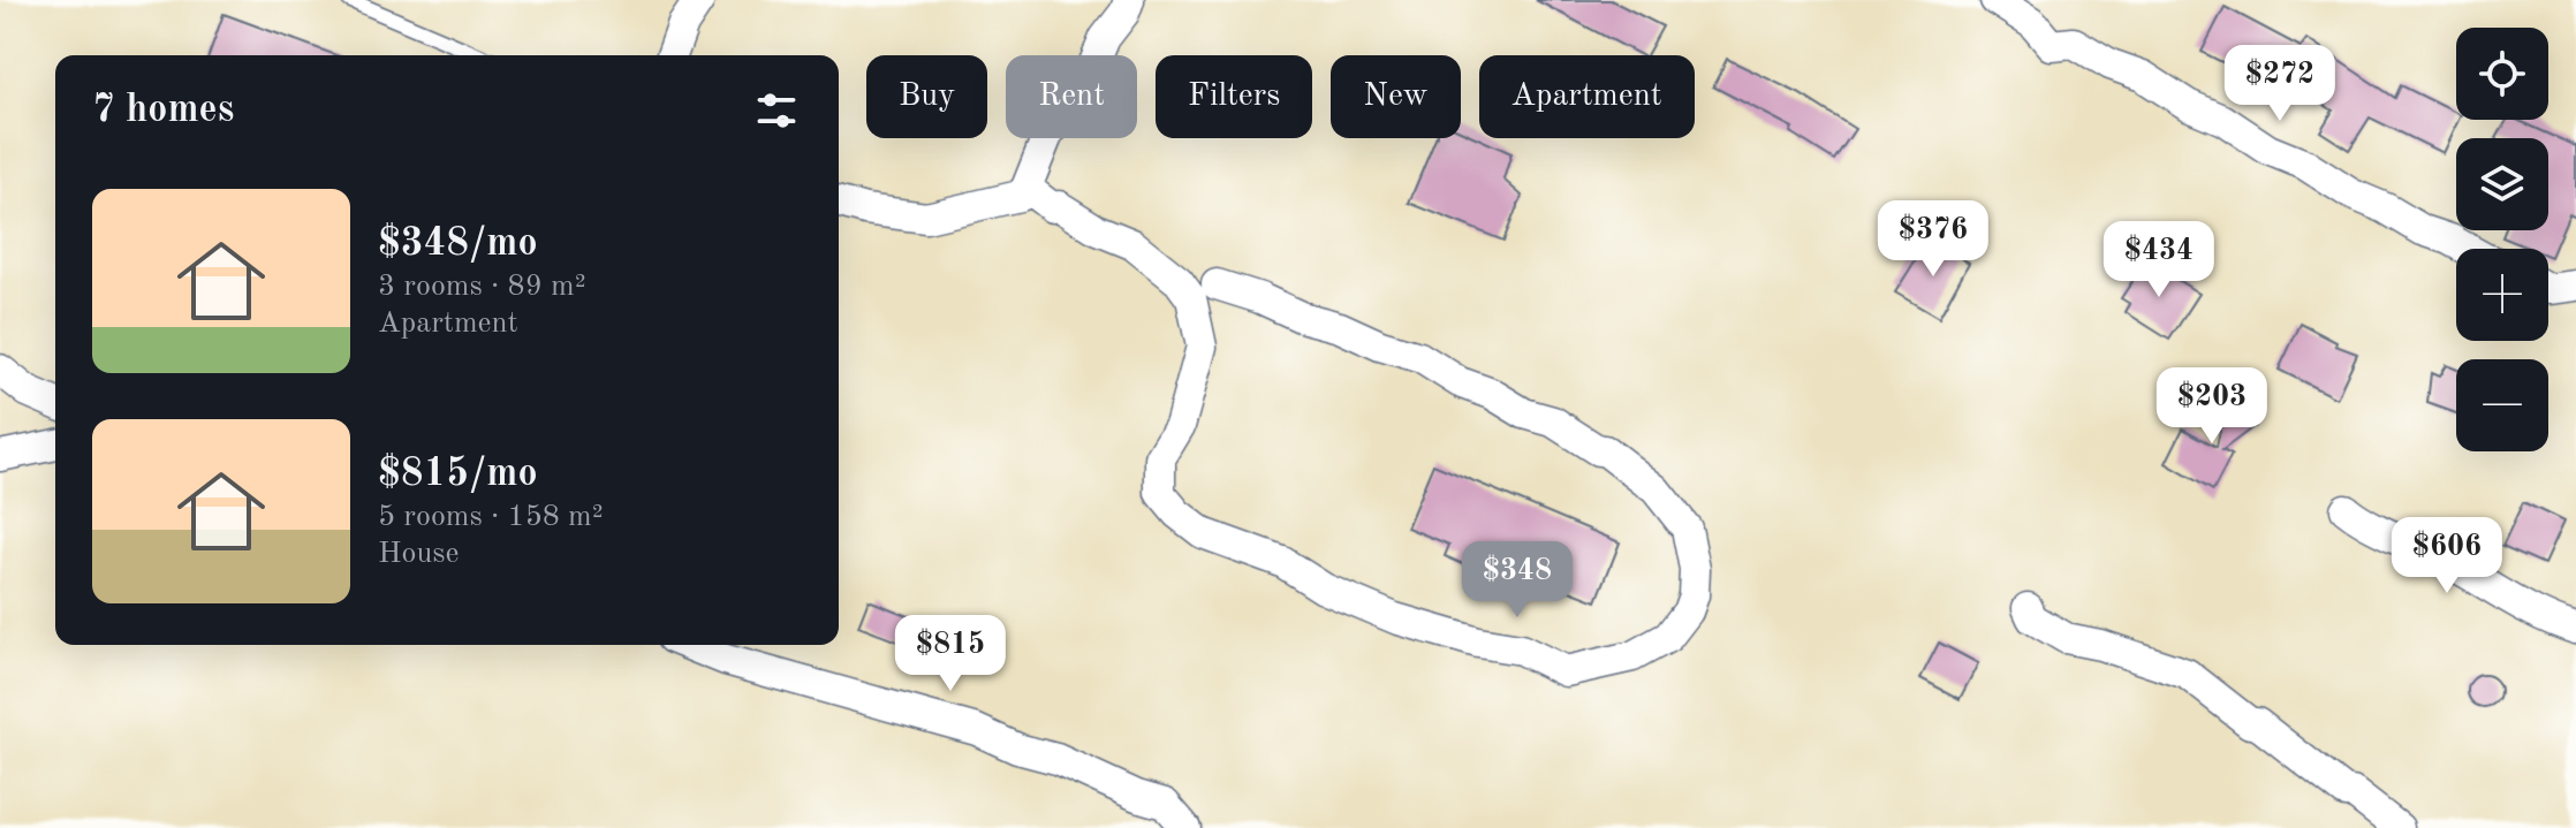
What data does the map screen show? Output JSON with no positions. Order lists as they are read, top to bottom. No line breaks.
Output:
{"page":{"map_buttons":["+","−"],"price":["$272","$376","$434","$203","$606","$348","$815"],"chip":["Buy","Rent","Filters","New","Apartment"],"heading":"7 homes","list":[{"name":"$348/mo","note":"3 rooms · 89 m² · Apartment"},{"name":"$815/mo","note":"5 rooms · 158 m² · House"}]}}
